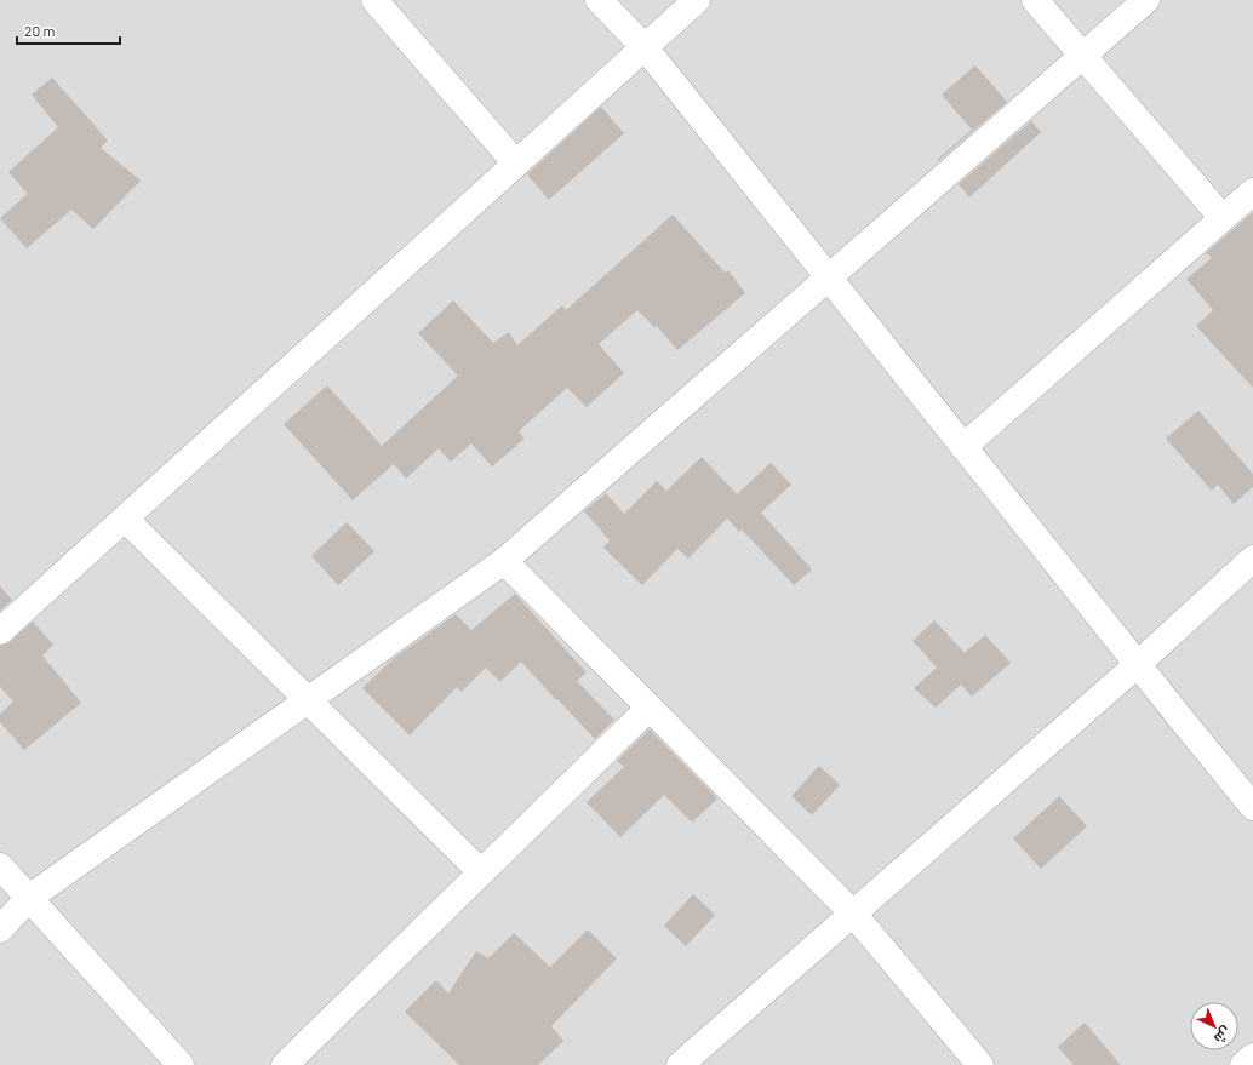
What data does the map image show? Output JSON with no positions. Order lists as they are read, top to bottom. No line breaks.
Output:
{"scale_bar":"20 m","north":"bottom right"}
